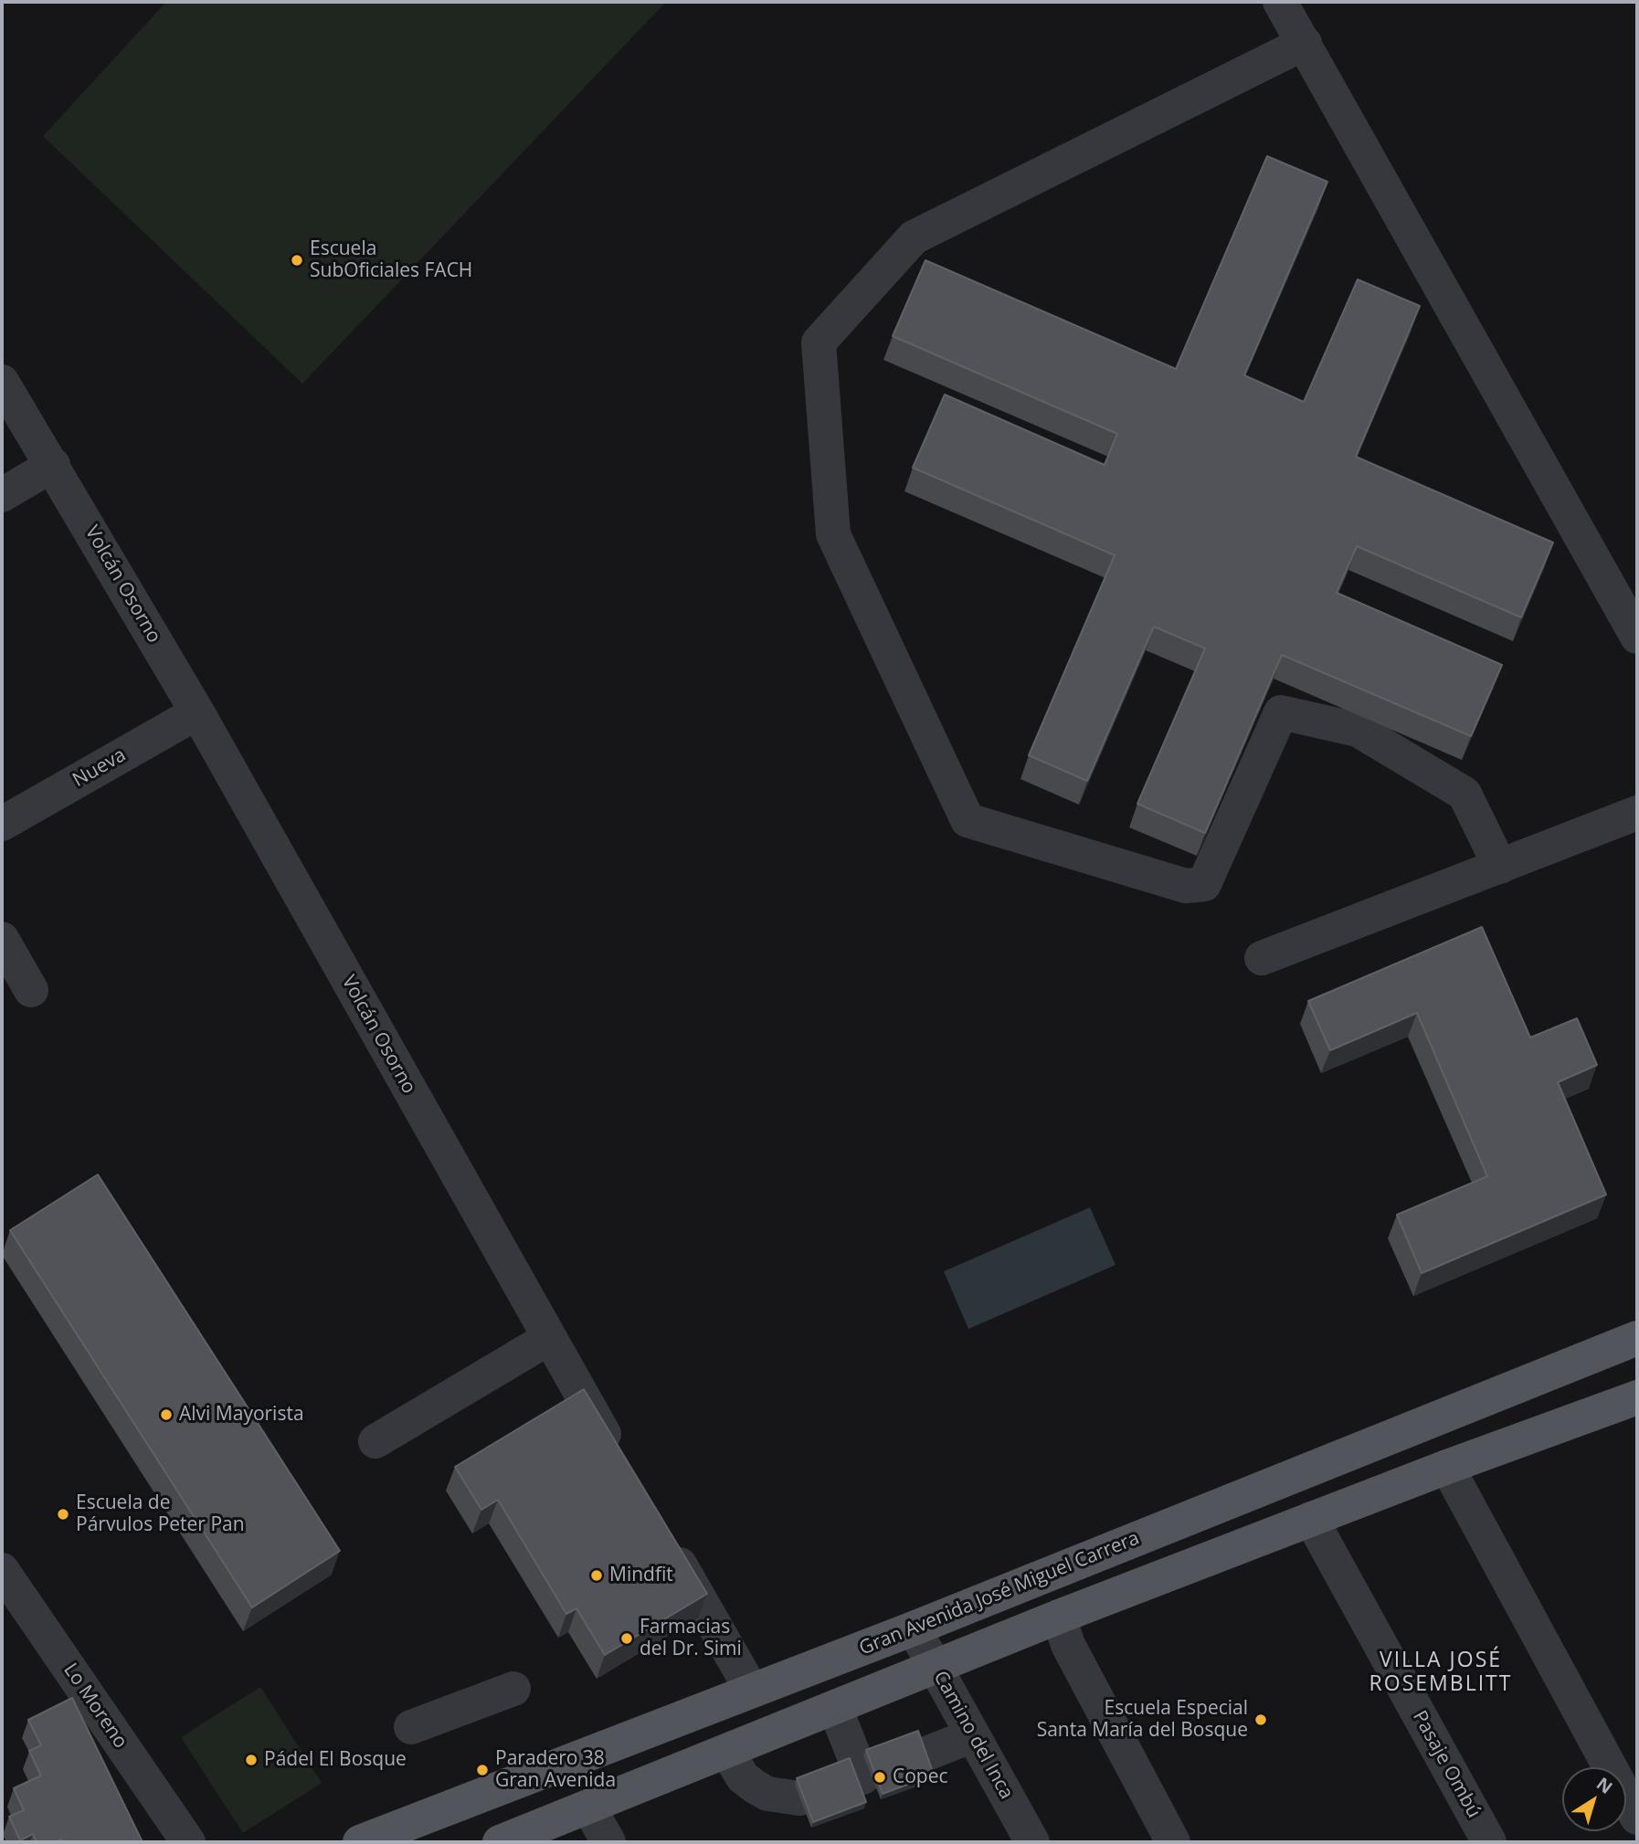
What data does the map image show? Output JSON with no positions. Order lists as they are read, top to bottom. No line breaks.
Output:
{"streets":{"main road":["Gran Avenida José Miguel Carrera"],"street":["Volcán Osorno","Nueva","Lo Moreno","Camino del Inca","Pasaje Ombú"]},"crossings":[["Volcán Osorno","Nueva"],["Gran Avenida José Miguel Carrera","Camino del Inca"]],"districts":["VILLA JOSÉ ROSEMBLITT"],"places":["Escuela SubOficiales FACH","Alvi Mayorista","Escuela de Párvulos Peter Pan","Mindfit","Farmacias del Dr. Simi","Escuela Especial Santa María del Bosque","Pádel El Bosque","Paradero 38 Gran Avenida","Copec"],"north":"top right"}
